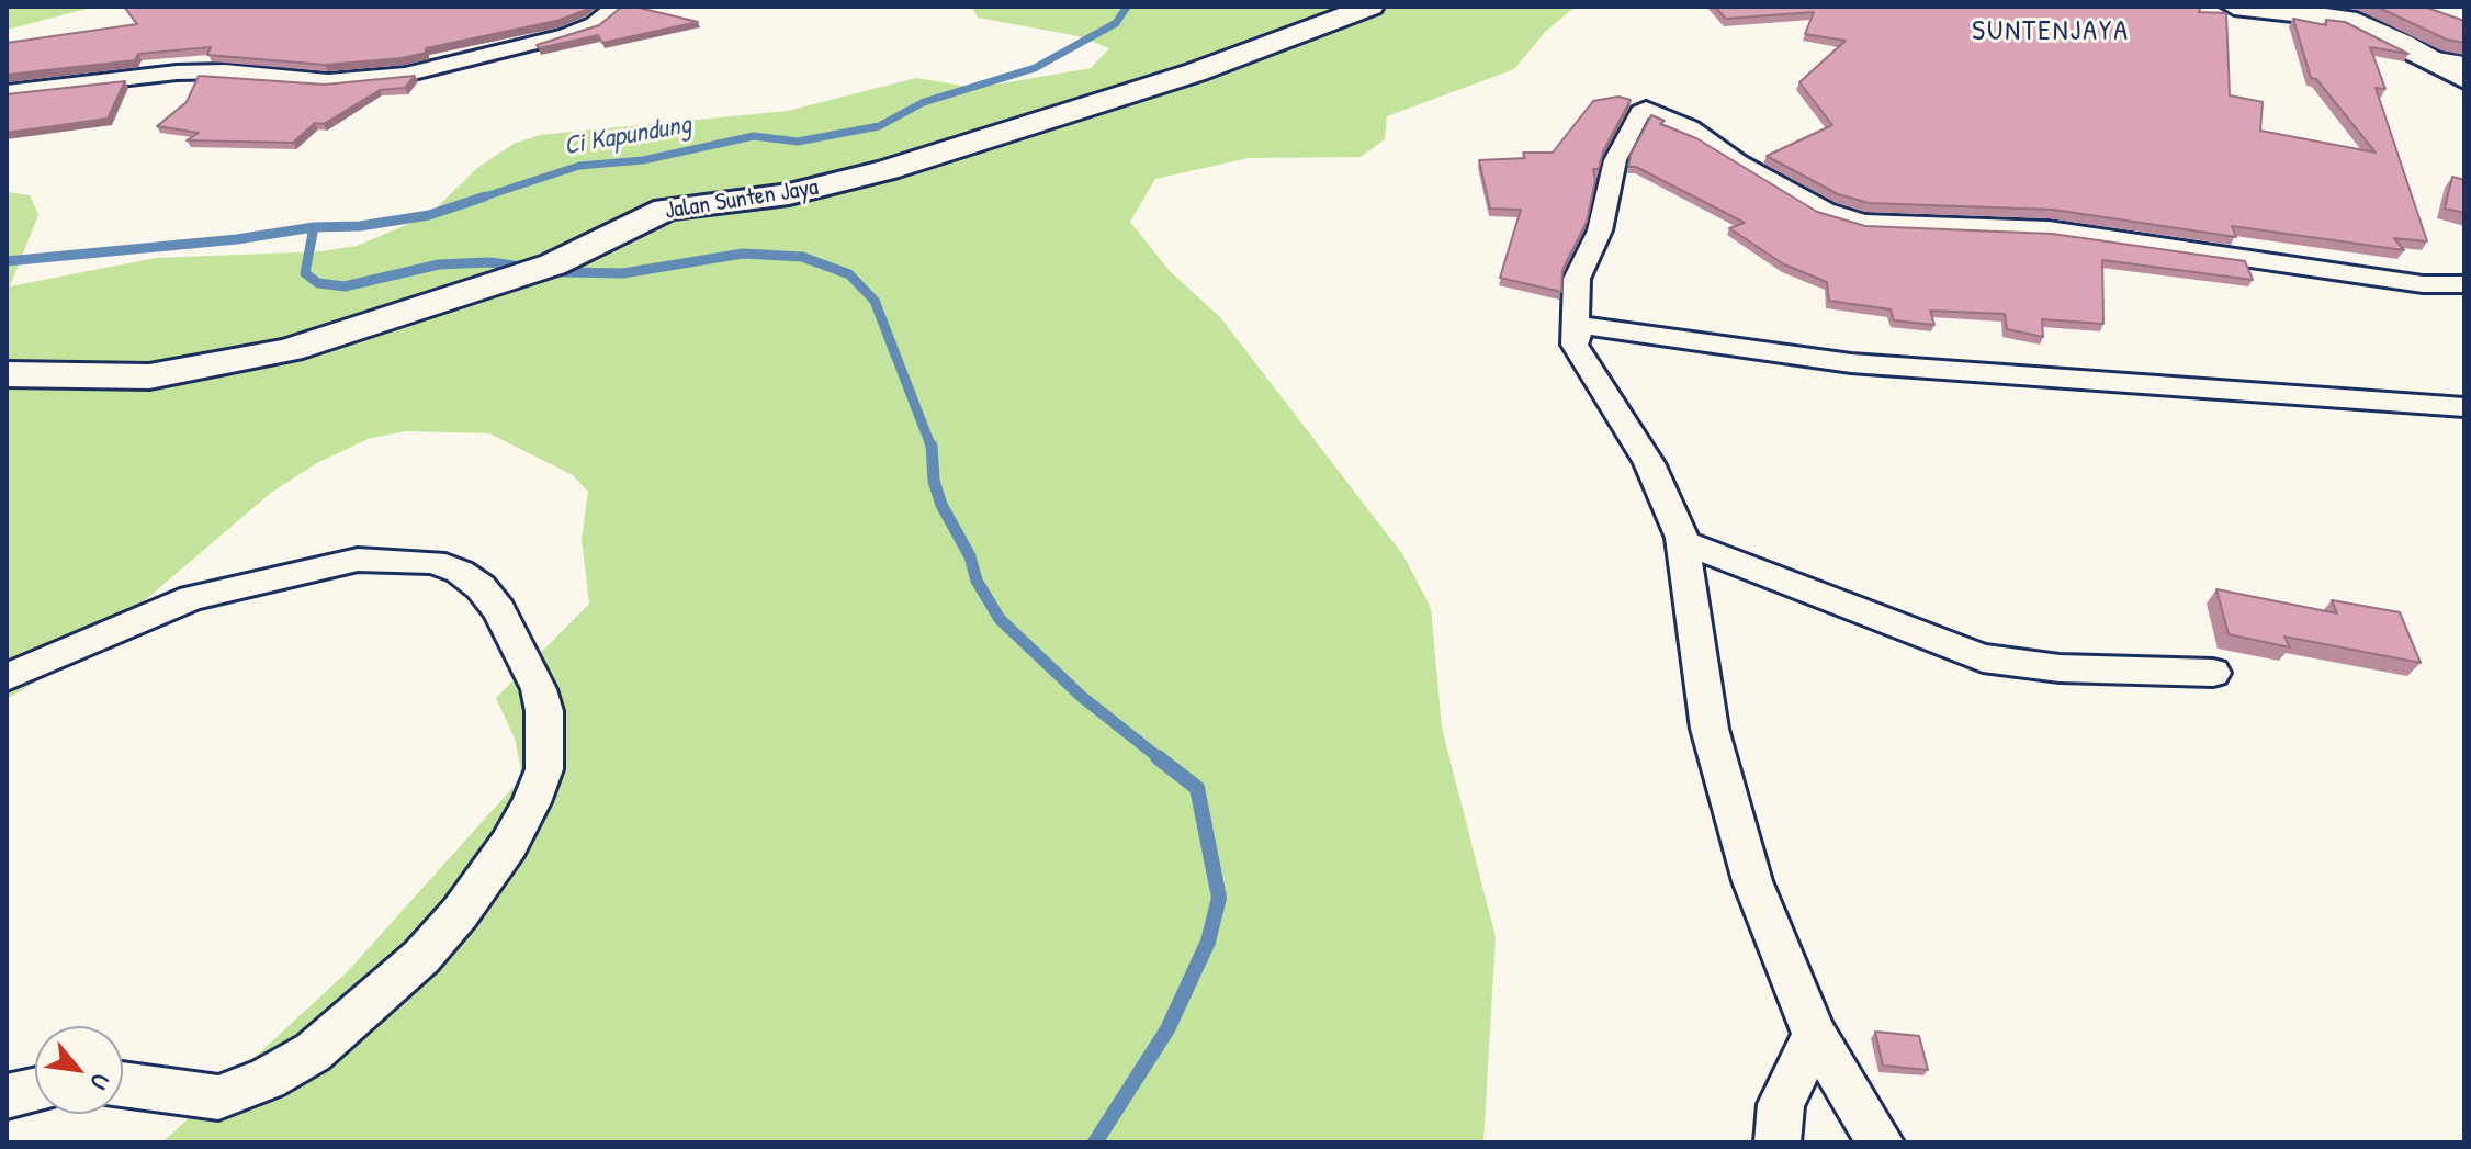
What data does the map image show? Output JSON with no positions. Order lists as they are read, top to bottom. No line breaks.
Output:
{"streets":{"main road":["Jalan Sunten Jaya"]},"districts":["SUNTENJAYA"],"water":["Ci Kapundung"],"north":"bottom right"}
